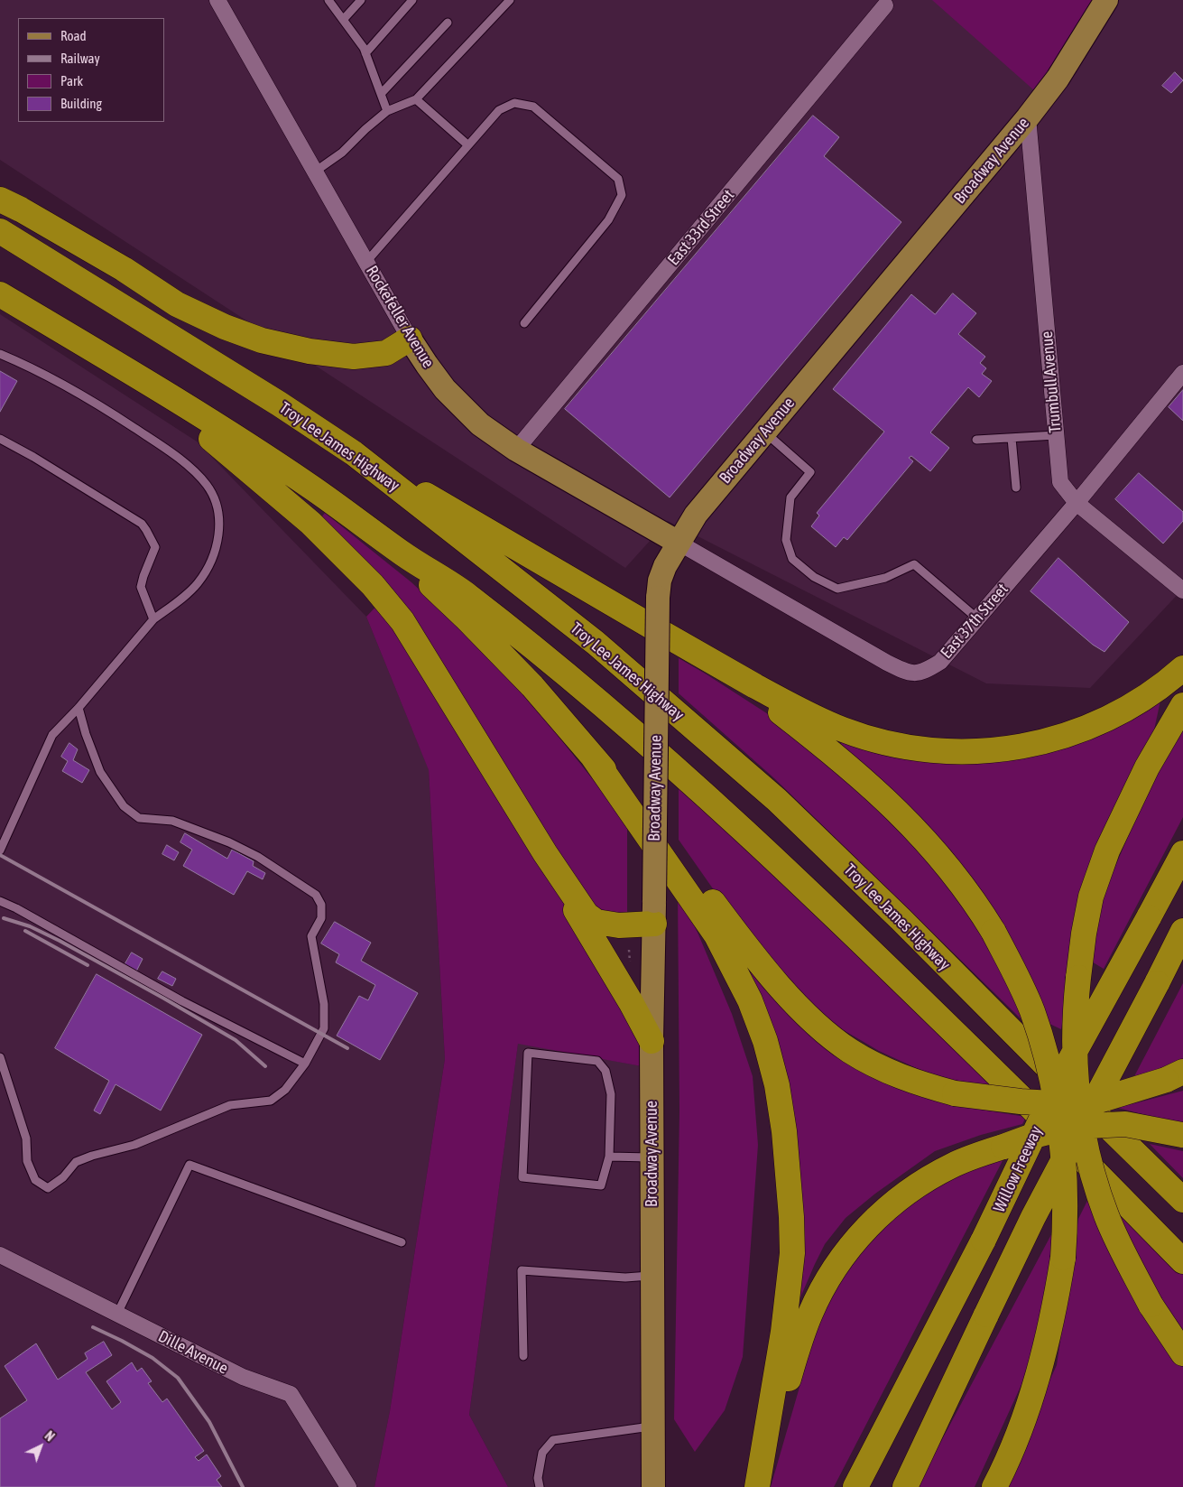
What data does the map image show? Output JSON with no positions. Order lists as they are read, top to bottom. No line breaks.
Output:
{"streets":{"highway":["Troy Lee James Highway","Willow Freeway"],"main road":["Broadway Avenue","Rockefeller Avenue"],"street":["East 33rd Street","Trumbull Avenue","East 37th Street","Dille Avenue"]},"crossings":[["Broadway Avenue","Rockefeller Avenue"],["Broadway Avenue","Trumbull Avenue"],["Broadway Avenue","East 37th Street"],["East 33rd Street","Rockefeller Avenue"],["Rockefeller Avenue","East 37th Street"],["Trumbull Avenue","East 37th Street"]],"legend":["Road","Railway","Park","Building"],"north":"top right"}
